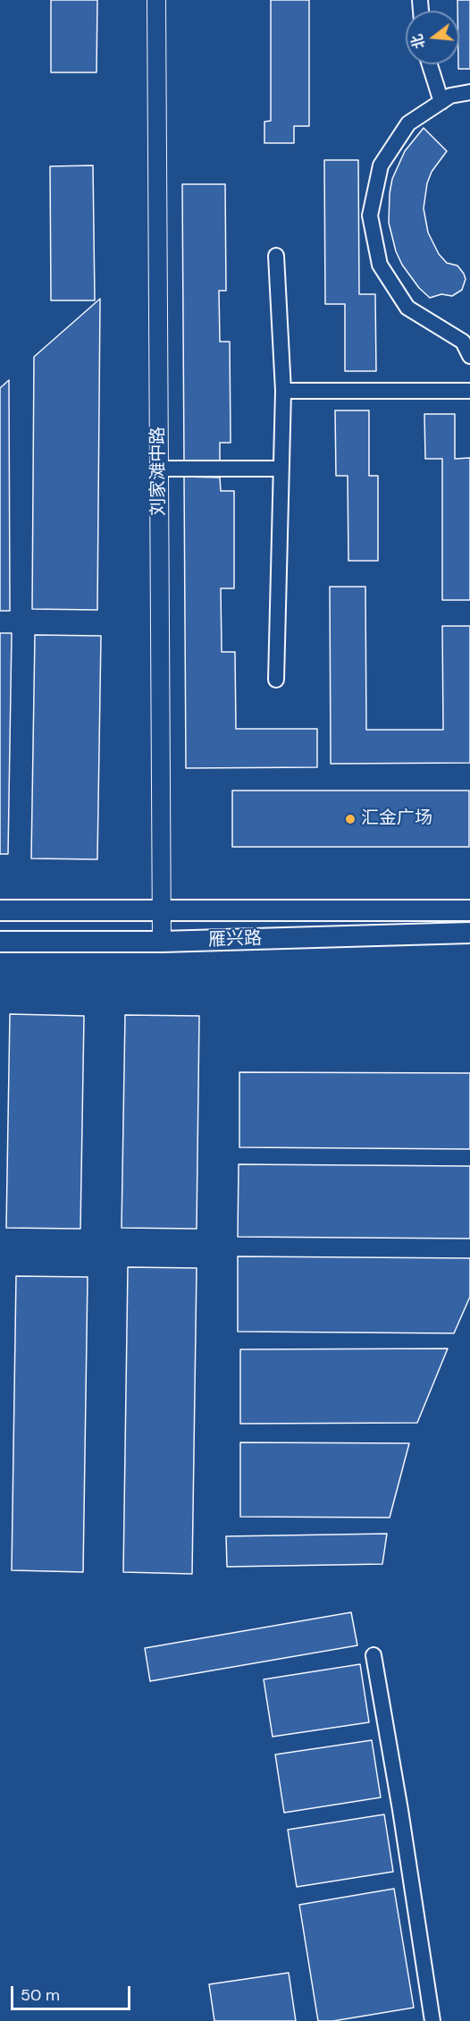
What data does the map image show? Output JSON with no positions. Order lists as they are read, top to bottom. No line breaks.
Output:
{"streets":{"main road":["雁兴路"],"street":["刘家滩中路"]},"crossings":[["刘家滩中路","雁兴路"]],"places":["汇金广场"],"scale_bar":"50 m","north":"left"}
